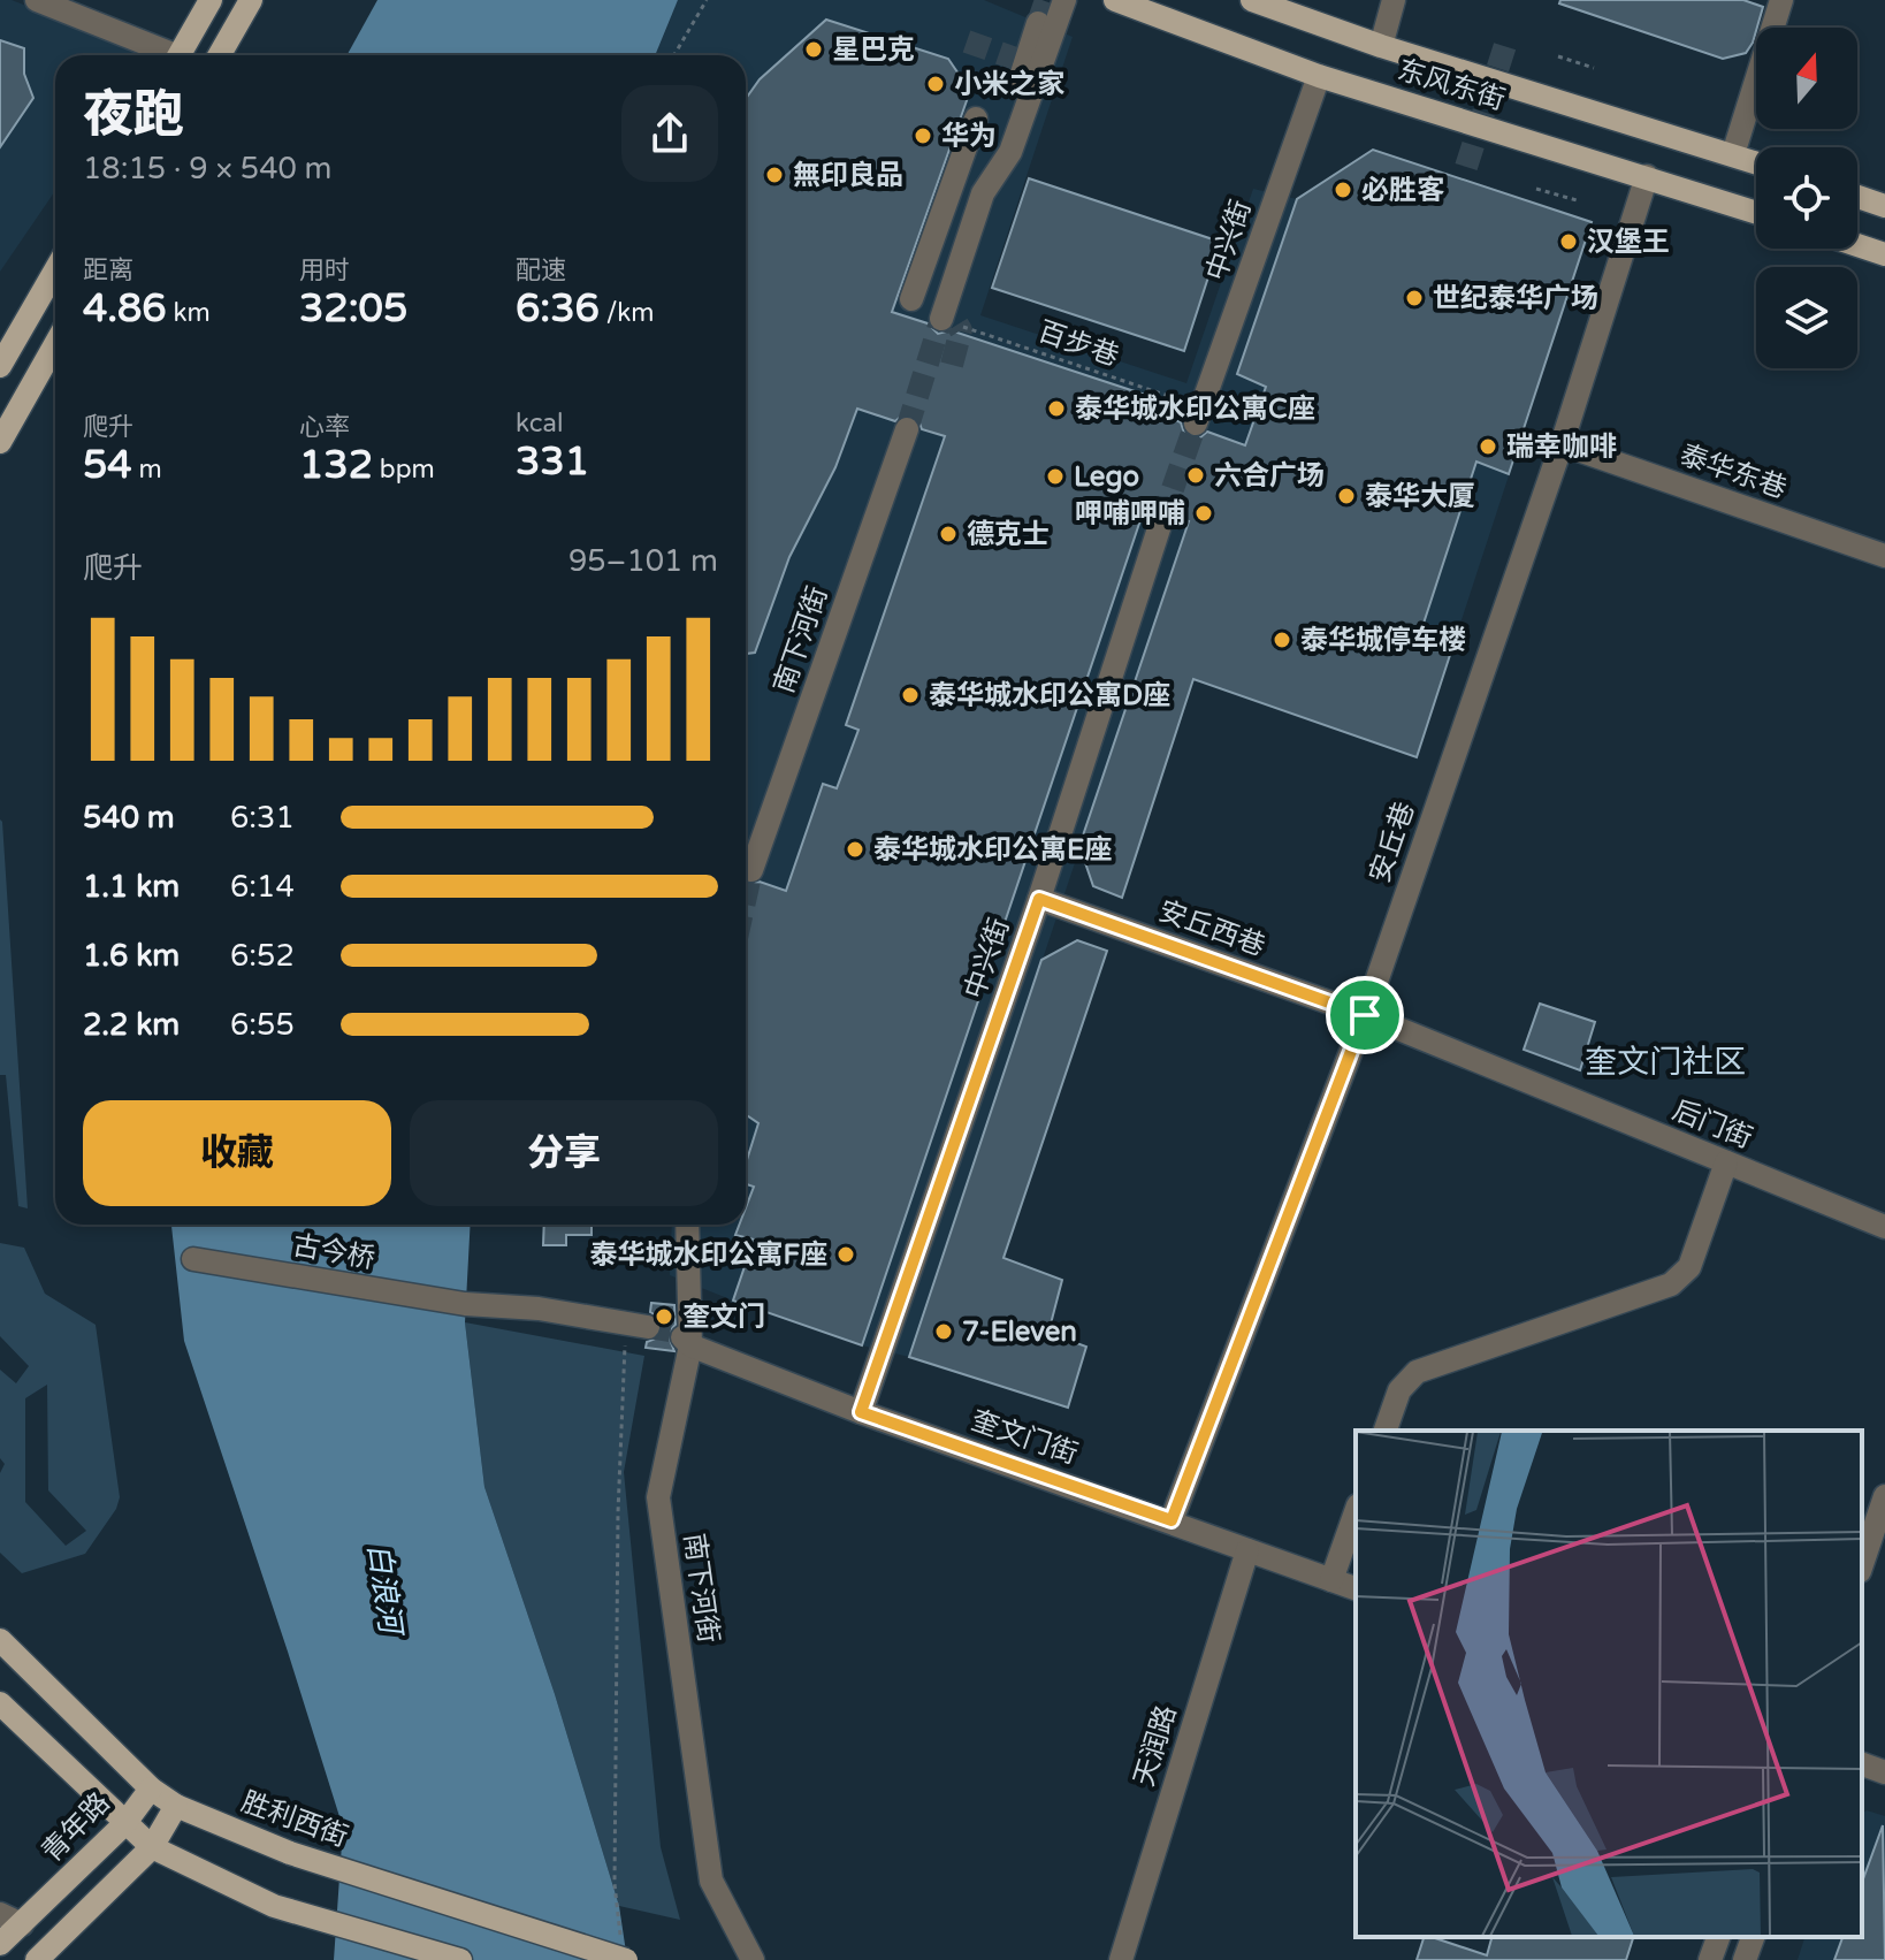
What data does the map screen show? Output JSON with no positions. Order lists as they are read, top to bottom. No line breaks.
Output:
{"streets":{"main road":["东风东街","胜利西街","青年路"],"street":["中兴街","泰华东巷","南下河街","安丘巷","安丘西巷","后门街","古今桥","奎文门街","天润路"],"path":["百步巷"]},"crossings":[["东风东街","中兴街"],["东风东街","安丘巷"],["中兴街","百步巷"],["中兴街","安丘西巷"],["中兴街","奎文门街"],["泰华东巷","安丘巷"],["南下河街","奎文门街"],["安丘巷","安丘西巷"],["安丘巷","后门街"],["安丘巷","奎文门街"],["安丘西巷","后门街"],["奎文门街","天润路"],["胜利西街","青年路"]],"districts":["奎文门社区"],"water":["白浪河"],"places":["星巴克","小米之家","华为","無印良品","必胜客","汉堡王","世纪泰华广场","泰华城水印公寓C座","瑞幸咖啡","六合广场","Lego","泰华大厦","呷哺呷哺","德克士","泰华城停车楼","泰华城水印公寓D座","泰华城水印公寓E座","泰华城水印公寓F座","奎文门","7-Eleven"],"north":"top","page":{"heading":["夜跑","18:15 · 9 × 540 m"],"stats":[["距离","4.86 km"],["用时","32:05"],["配速","6:36 /km"],["爬升","54 m"],["心率","132 bpm"],["kcal","331"]],"chart":["爬升","95–101 m"],"list":[{"name":"540 m","note":"6:31"},{"name":"1.1 km","note":"6:14"},{"name":"1.6 km","note":"6:52"},{"name":"2.2 km","note":"6:55"}],"buttons":["收藏","分享"]}}
